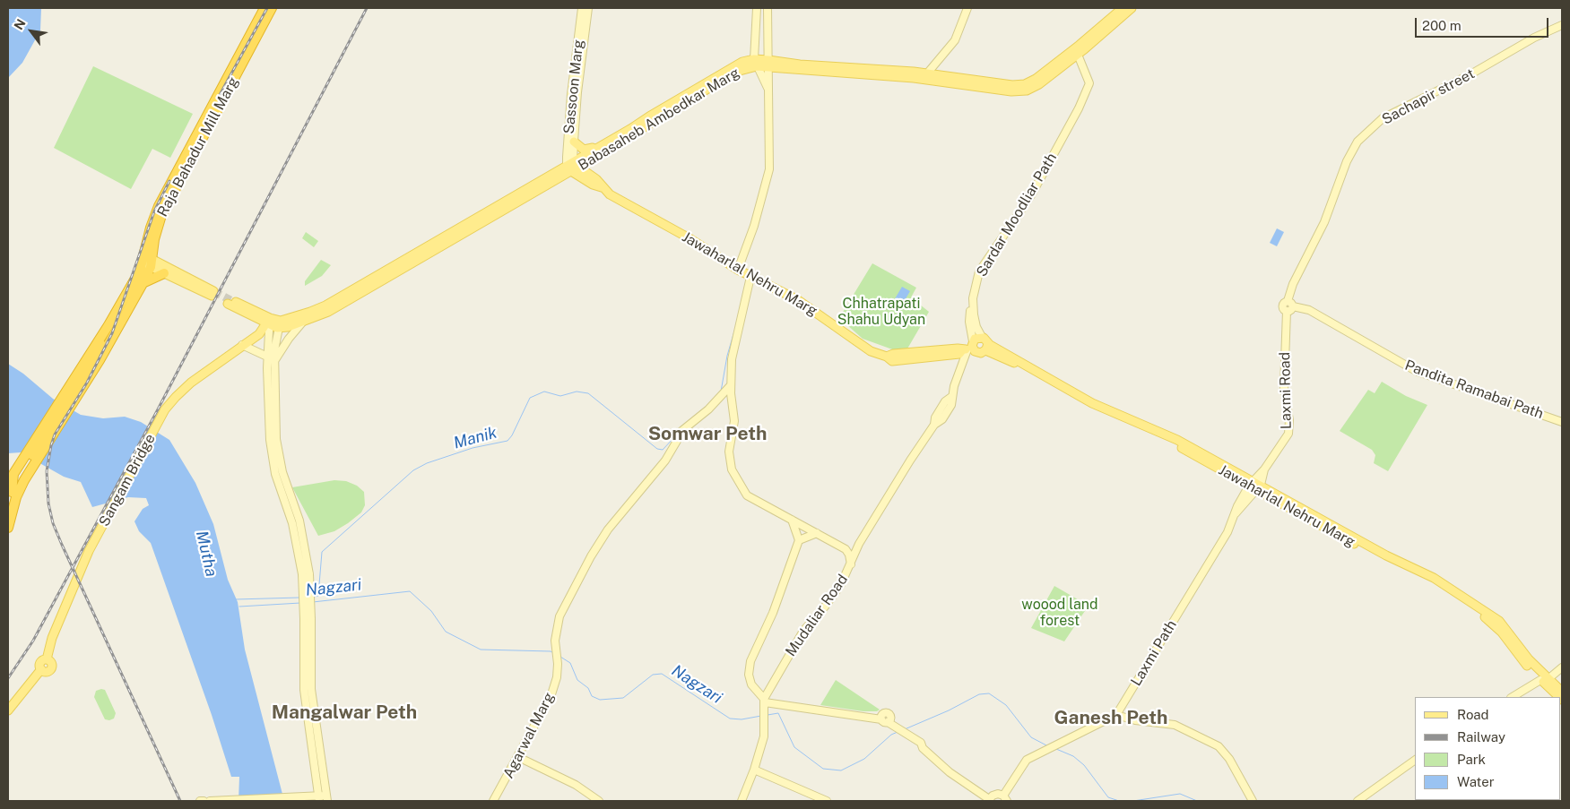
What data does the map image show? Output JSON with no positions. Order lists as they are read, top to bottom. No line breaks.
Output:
{"streets":{"highway":["Raja Bahadur Mill Marg"],"main road":["Babasaheb Ambedkar Marg","Jawaharlal Nehru Marg","Sangam Bridge"],"street":["Sassoon Marg","Sachapir street","Sardar Moodliar Path","Pandita Ramabai Path","Laxmi Road","Mudaliar Road","Laxmi Path","Agarwal Marg"]},"crossings":[["Sassoon Marg","Babasaheb Ambedkar Marg"],["Sassoon Marg","Jawaharlal Nehru Marg"],["Sachapir street","Pandita Ramabai Path"],["Sachapir street","Laxmi Road"],["Babasaheb Ambedkar Marg","Sardar Moodliar Path"],["Babasaheb Ambedkar Marg","Jawaharlal Nehru Marg"],["Babasaheb Ambedkar Marg","Sangam Bridge"],["Sardar Moodliar Path","Jawaharlal Nehru Marg"],["Sardar Moodliar Path","Mudaliar Road"],["Jawaharlal Nehru Marg","Laxmi Road"],["Jawaharlal Nehru Marg","Laxmi Path"],["Pandita Ramabai Path","Laxmi Road"],["Laxmi Road","Laxmi Path"]],"districts":["Somwar Peth","Mangalwar Peth","Ganesh Peth"],"water":["Manik","Mutha","Nagzari"],"parks":["Chhatrapati Shahu Udyan","woood land forest"],"legend":["Road","Railway","Park","Water"],"scale_bar":"200 m","north":"top left"}
